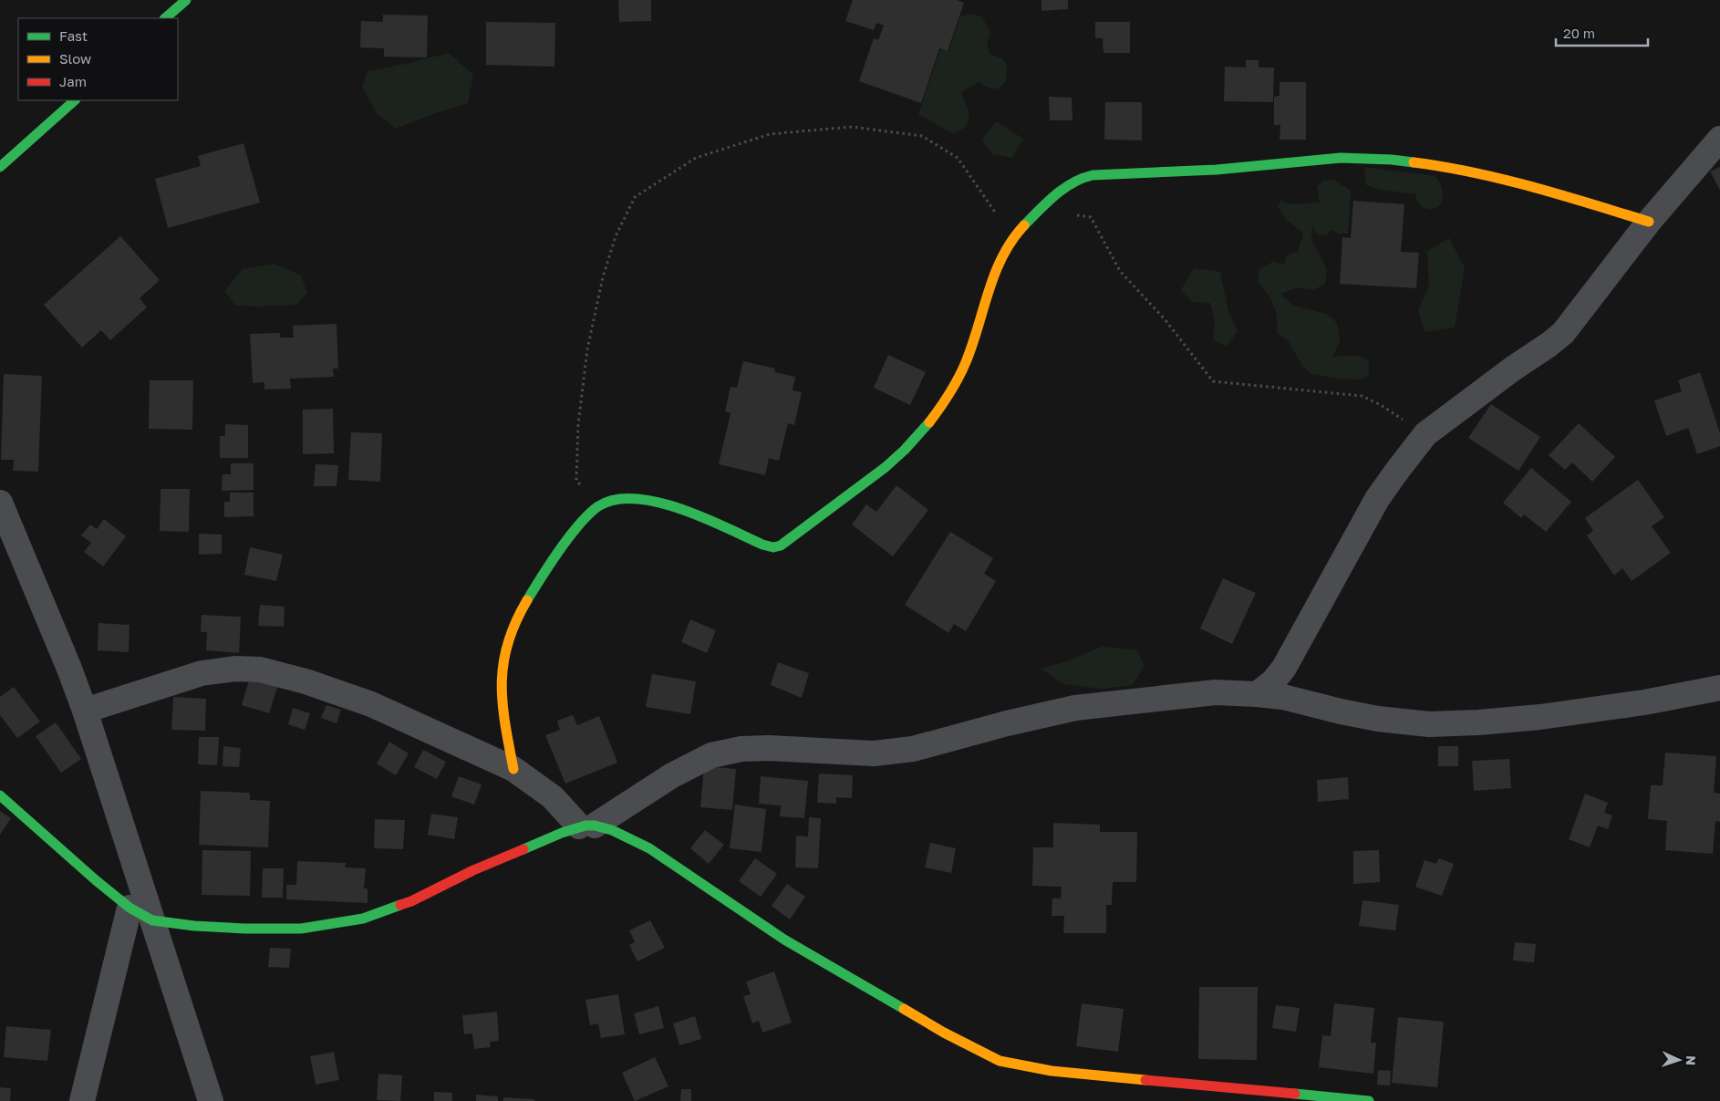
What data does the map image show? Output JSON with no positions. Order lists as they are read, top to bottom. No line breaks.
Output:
{"legend":["Fast","Slow","Jam"],"scale_bar":"20 m","north":"right"}
